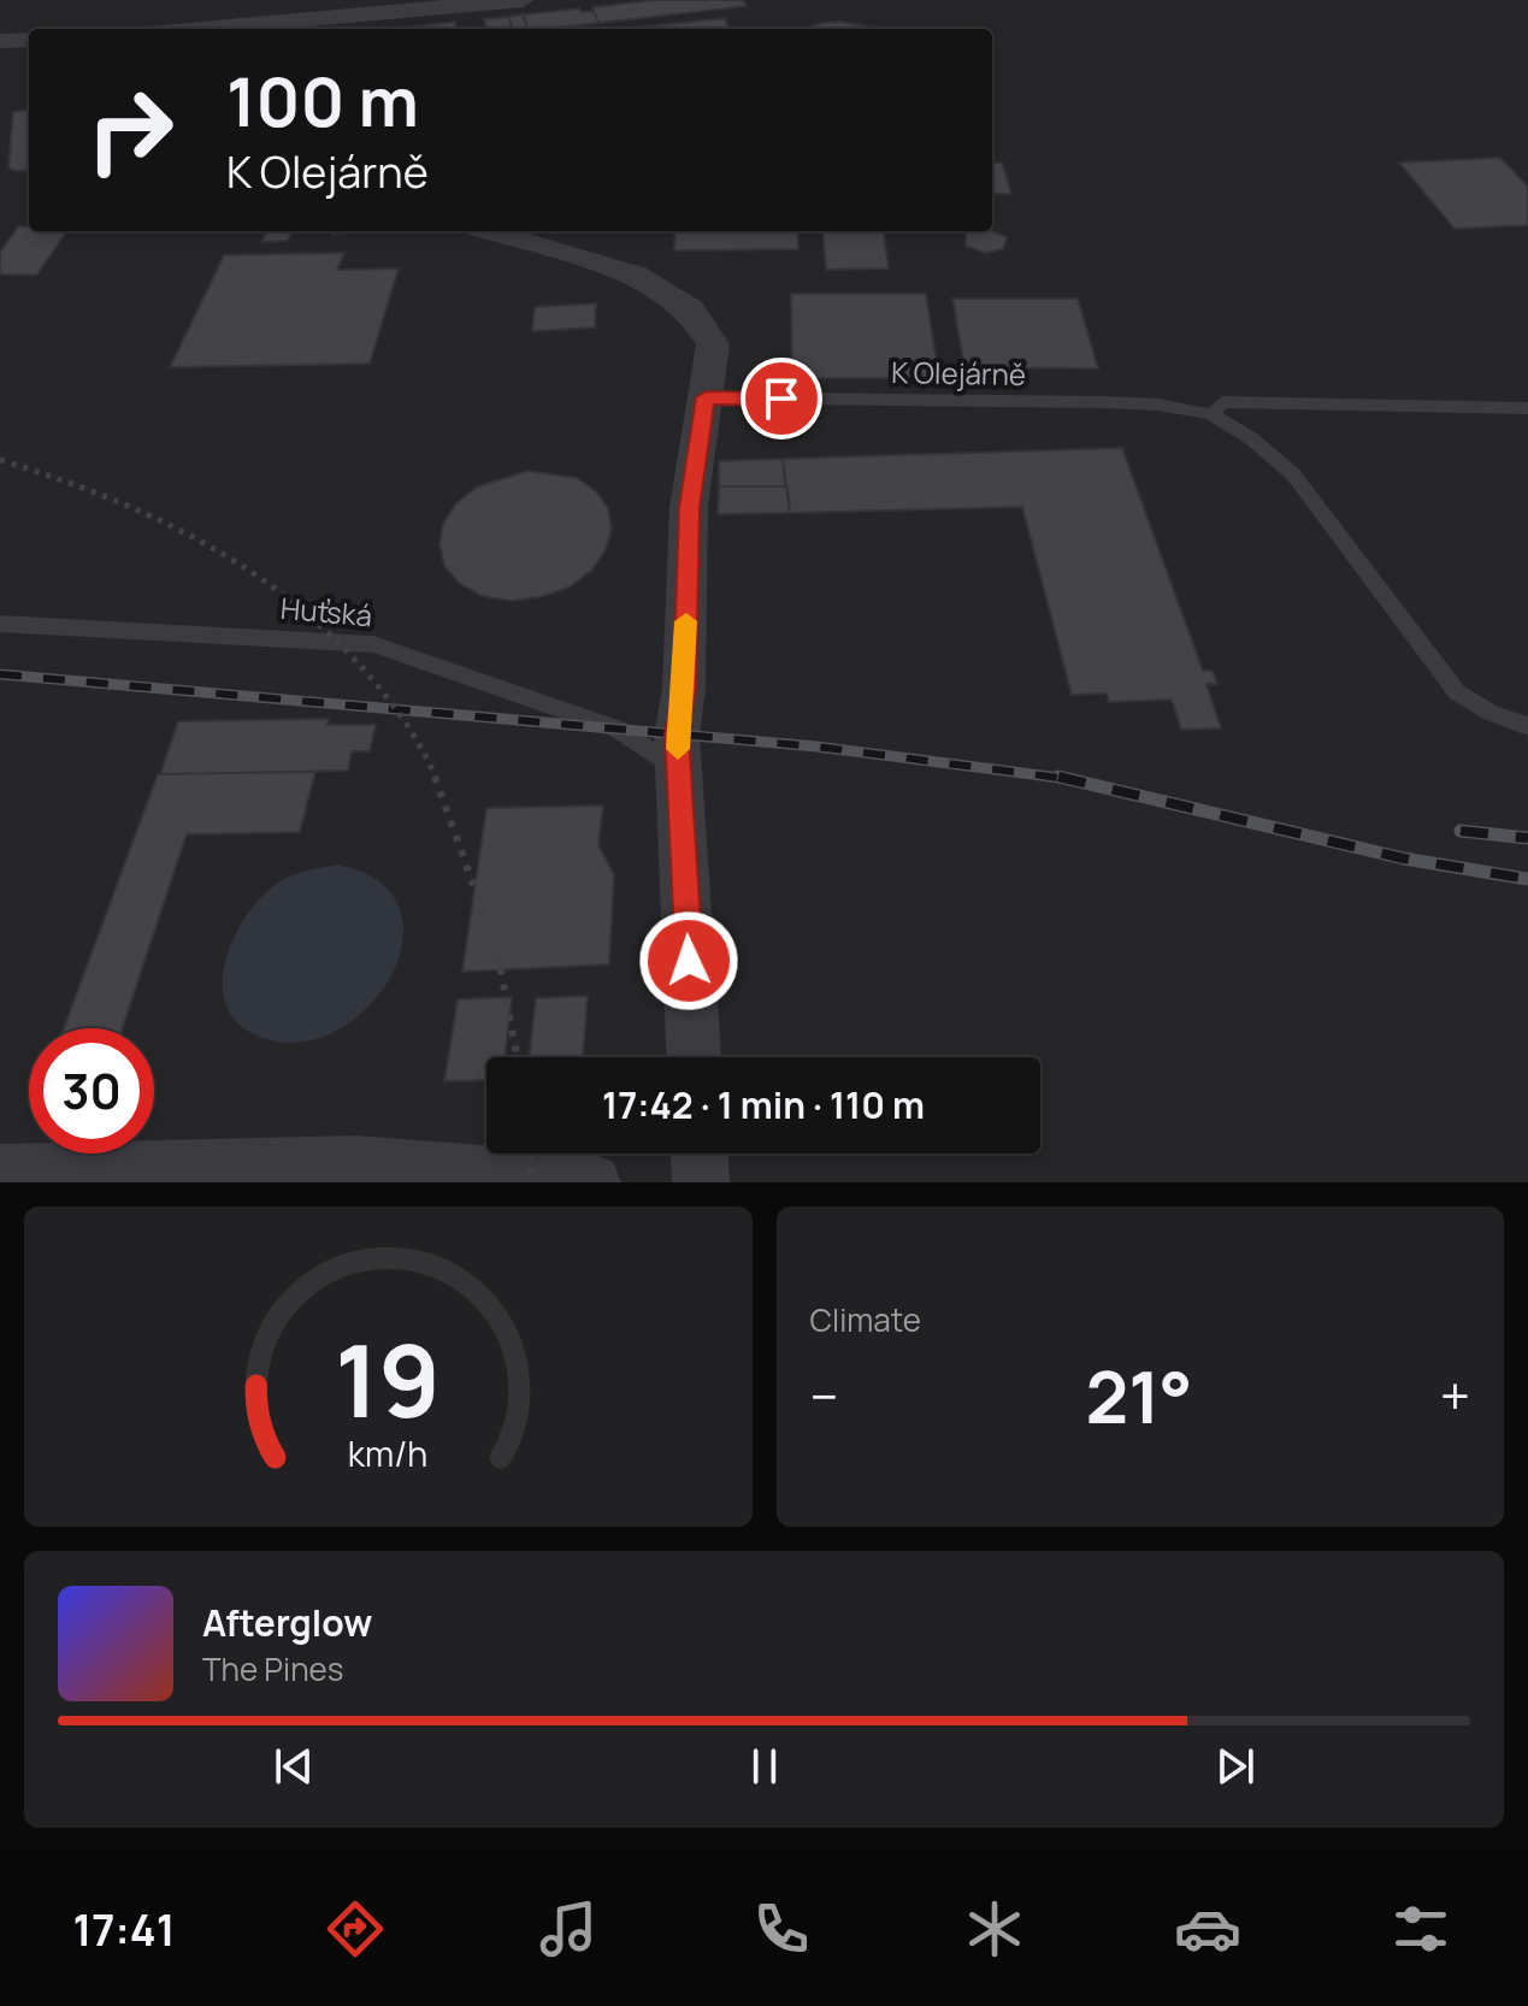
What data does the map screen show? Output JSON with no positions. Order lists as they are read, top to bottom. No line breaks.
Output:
{"streets":{"lane":["K Olejárně","Huťská"]},"page":{"turn":["100 m","K Olejárně"],"limit":"30","trip":"17:42 · 1 min · 110 m","tile":"Climate","heat":["−","21°","+"],"song":["Afterglow","The Pines"],"tabs":"17:41","gauge":["19","km/h"]}}
